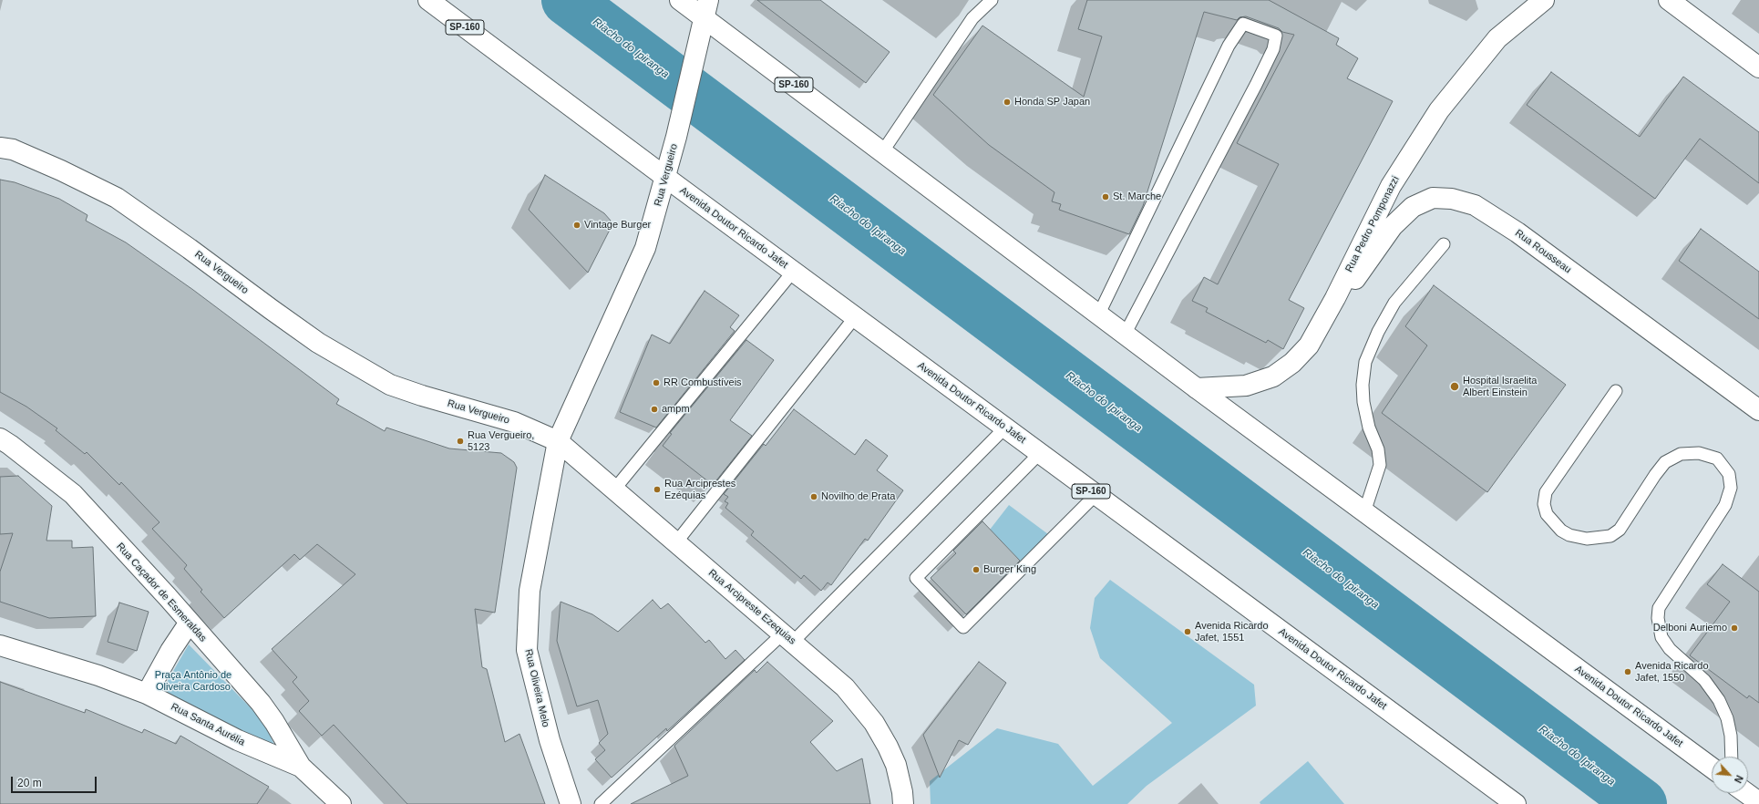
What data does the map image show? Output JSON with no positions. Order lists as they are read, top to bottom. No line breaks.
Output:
{"streets":{"main road":["SP-160","Rua Vergueiro","Rua Pedro Pomponazzi","Avenida Doutor Ricardo Jafet","Rua Rousseau","Rua Caçador de Esmeraldas","Rua Arcipreste Ezequias","Rua Oliveira Melo","Rua Santa Aurélia"]},"crossings":[["Rua Vergueiro","Avenida Doutor Ricardo Jafet"],["Rua Vergueiro","Rua Arcipreste Ezequias"],["Rua Vergueiro","Rua Oliveira Melo"],["Rua Pedro Pomponazzi","Avenida Doutor Ricardo Jafet"],["Rua Pedro Pomponazzi","Rua Rousseau"],["Rua Caçador de Esmeraldas","Rua Santa Aurélia"],["Rua Arcipreste Ezequias","Rua Oliveira Melo"]],"water":["Riacho do Ipiranga"],"parks":["Praça Antônio de Oliveira Cardoso"],"places":["Honda SP Japan","St. Marche","Vintage Burger","RR Combustíveis","Hospital Israelita Albert Einstein","ampm","Rua Vergueiro, 5123","Rua Arciprestes Ezéquias","Novilho de Prata","Burger King","Delboni Auriemo","Avenida Ricardo Jafet, 1551","Avenida Ricardo Jafet, 1550"],"scale_bar":"20 m","north":"bottom right"}
